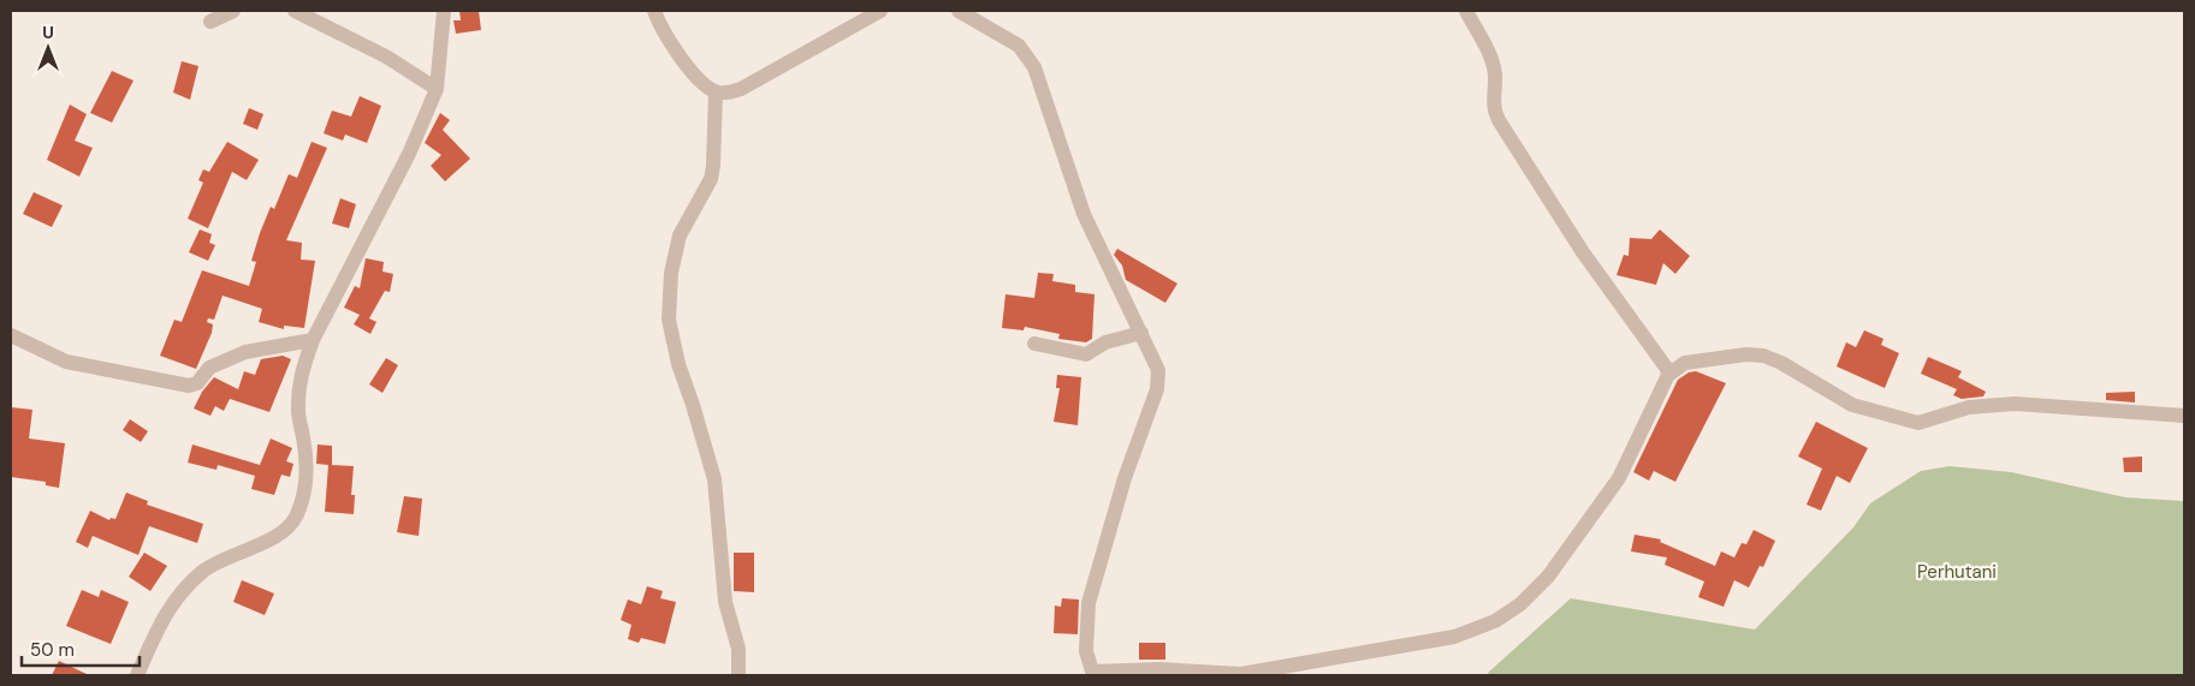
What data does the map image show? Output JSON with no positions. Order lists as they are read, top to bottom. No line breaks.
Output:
{"parks":["Perhutani"],"scale_bar":"50 m","north":"top"}
